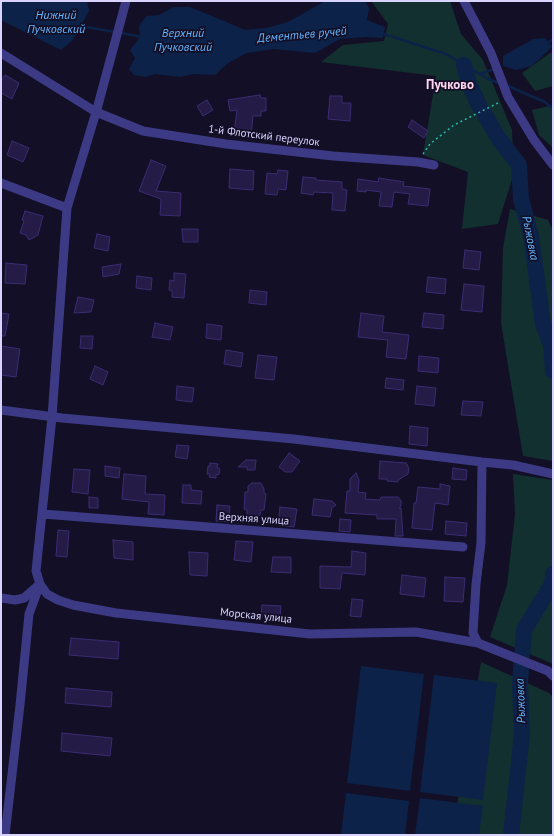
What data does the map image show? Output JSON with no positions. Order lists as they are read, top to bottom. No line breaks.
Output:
{"streets":{"street":["1-й Флотский переулок","Верхняя улица","Морская улица"]},"districts":["Пучково"],"water":["Нижний Пучковский","Верхний Пучковский","Дементьев ручей","Рыжовка"]}
